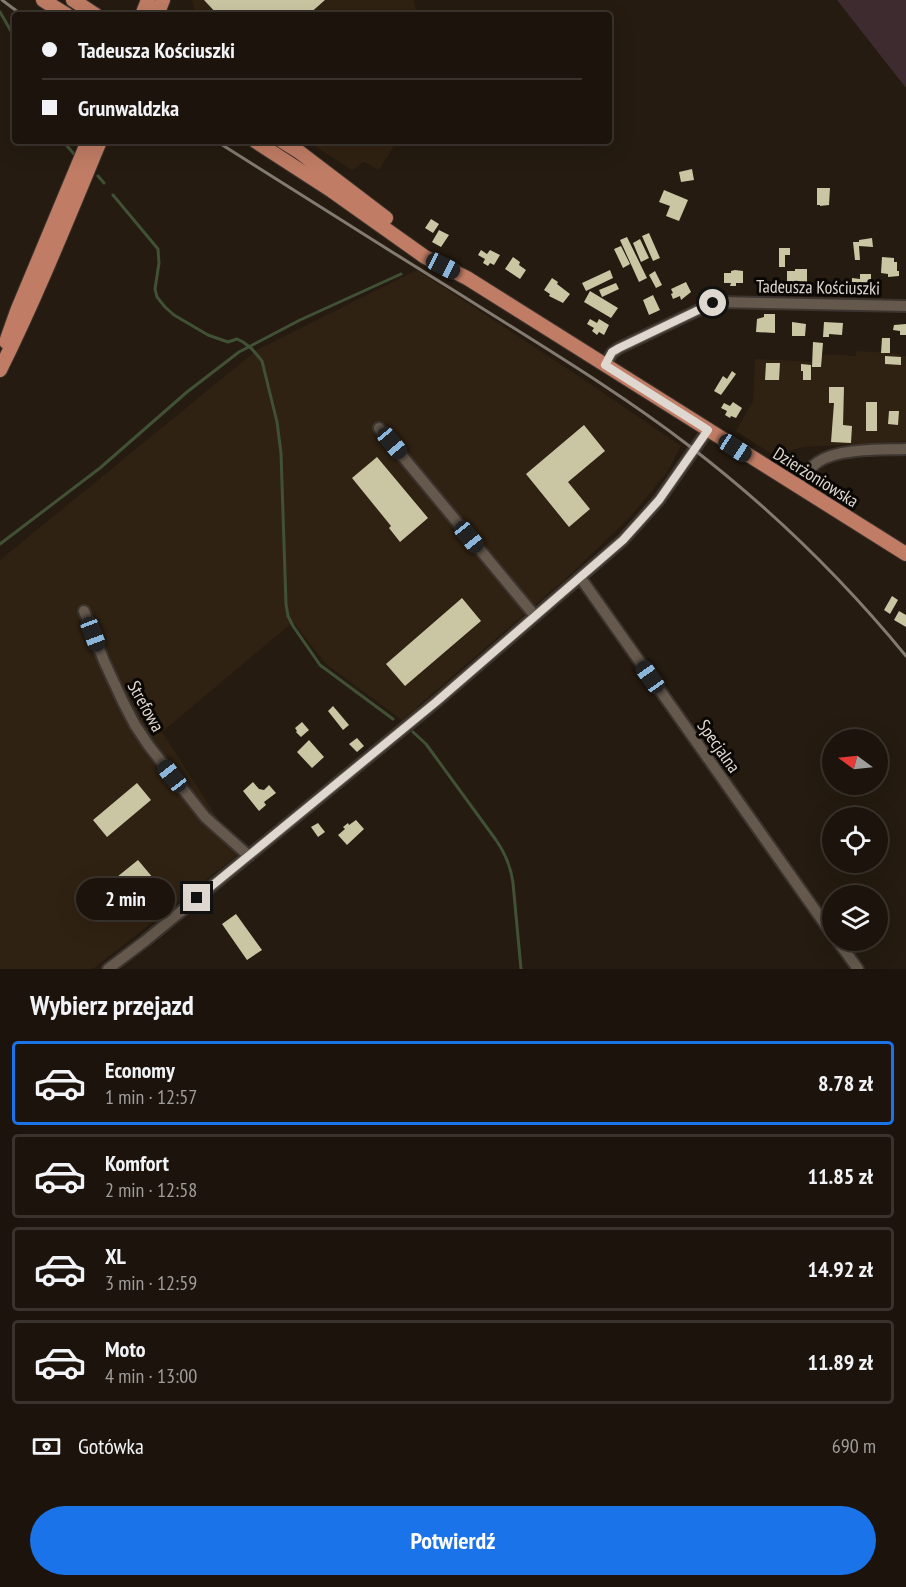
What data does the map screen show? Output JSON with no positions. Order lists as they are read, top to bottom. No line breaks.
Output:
{"streets":{"main road":["Dzierżoniowska"],"street":["Tadeusza Kościuszki","Strefowa","Specjalna"]},"crossings":[["Tadeusza Kościuszki","Dzierżoniowska"]],"north":"left","page":{"banner":["Tadeusza Kościuszki","Grunwaldzka"],"bubble":"2 min","heading":"Wybierz przejazd","list":[{"name":"Economy","note":"1 min · 12:57","value":"8.78 zł"},{"name":"Komfort","note":"2 min · 12:58","value":"11.85 zł"},{"name":"XL","note":"3 min · 12:59","value":"14.92 zł"},{"name":"Moto","note":"4 min · 13:00","value":"11.89 zł"}],"pay":["Gotówka","690 m"],"buttons":"Potwierdź"}}
